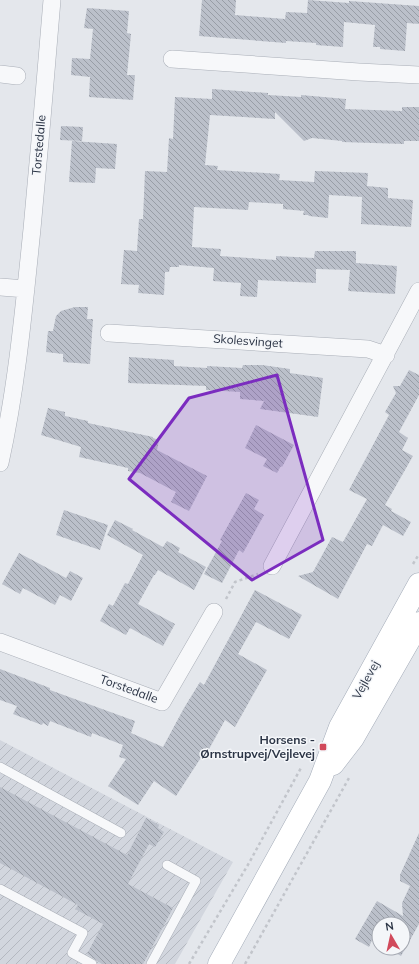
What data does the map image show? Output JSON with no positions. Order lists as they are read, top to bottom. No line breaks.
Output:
{"streets":{"main road":["Vejlevej"],"street":["Torstedalle","Skolesvinget"]},"places":{"transit":["Horsens - Ørnstrupvej/Vejlevej"]},"north":"top"}
